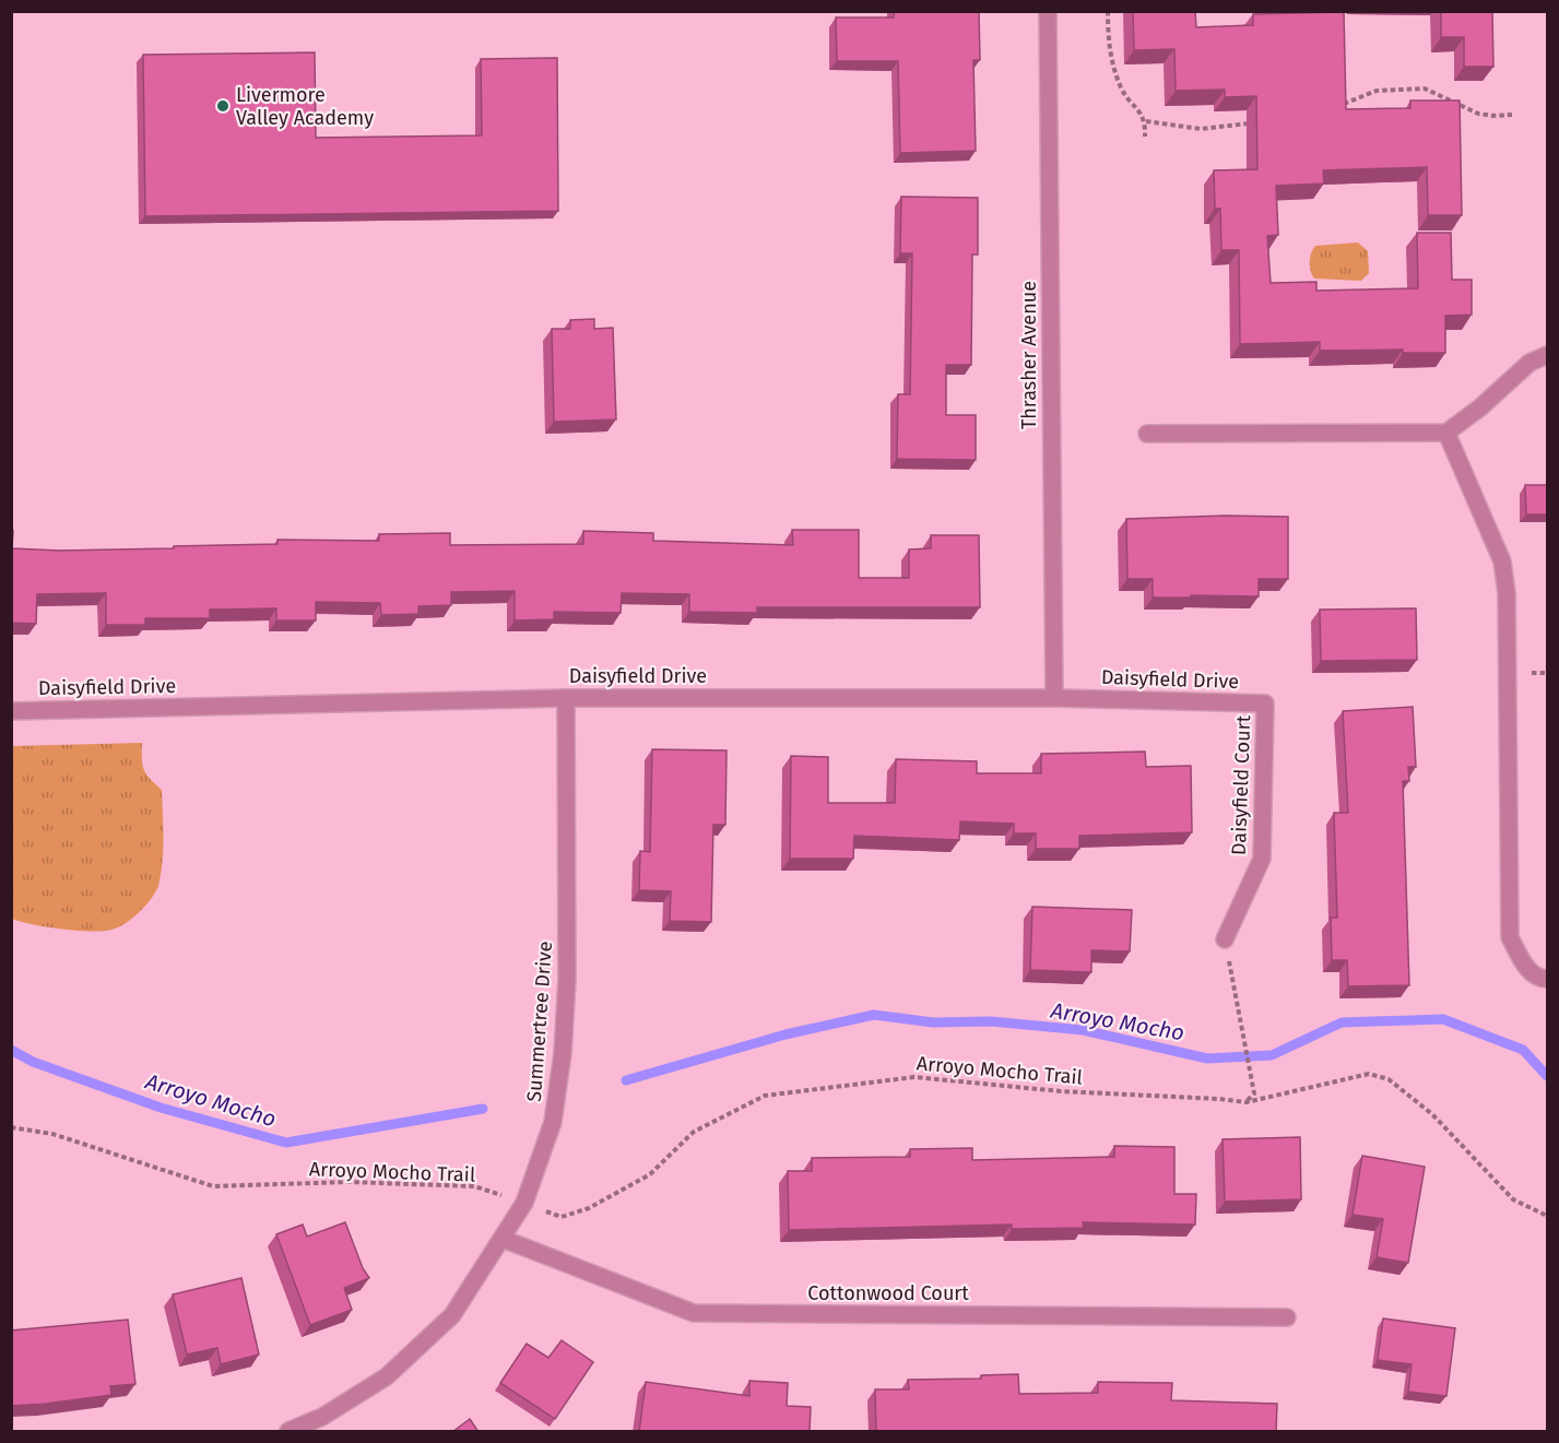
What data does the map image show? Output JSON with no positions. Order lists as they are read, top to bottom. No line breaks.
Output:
{"streets":{"street":["Thrasher Avenue","Daisyfield Drive","Daisyfield Court","Summertree Drive","Cottonwood Court"],"path":["Arroyo Mocho Trail"]},"crossings":[["Thrasher Avenue","Daisyfield Drive"],["Daisyfield Drive","Daisyfield Court"],["Daisyfield Drive","Summertree Drive"],["Summertree Drive","Arroyo Mocho Trail"],["Summertree Drive","Cottonwood Court"]],"water":["Arroyo Mocho"],"places":["Livermore Valley Academy"]}
